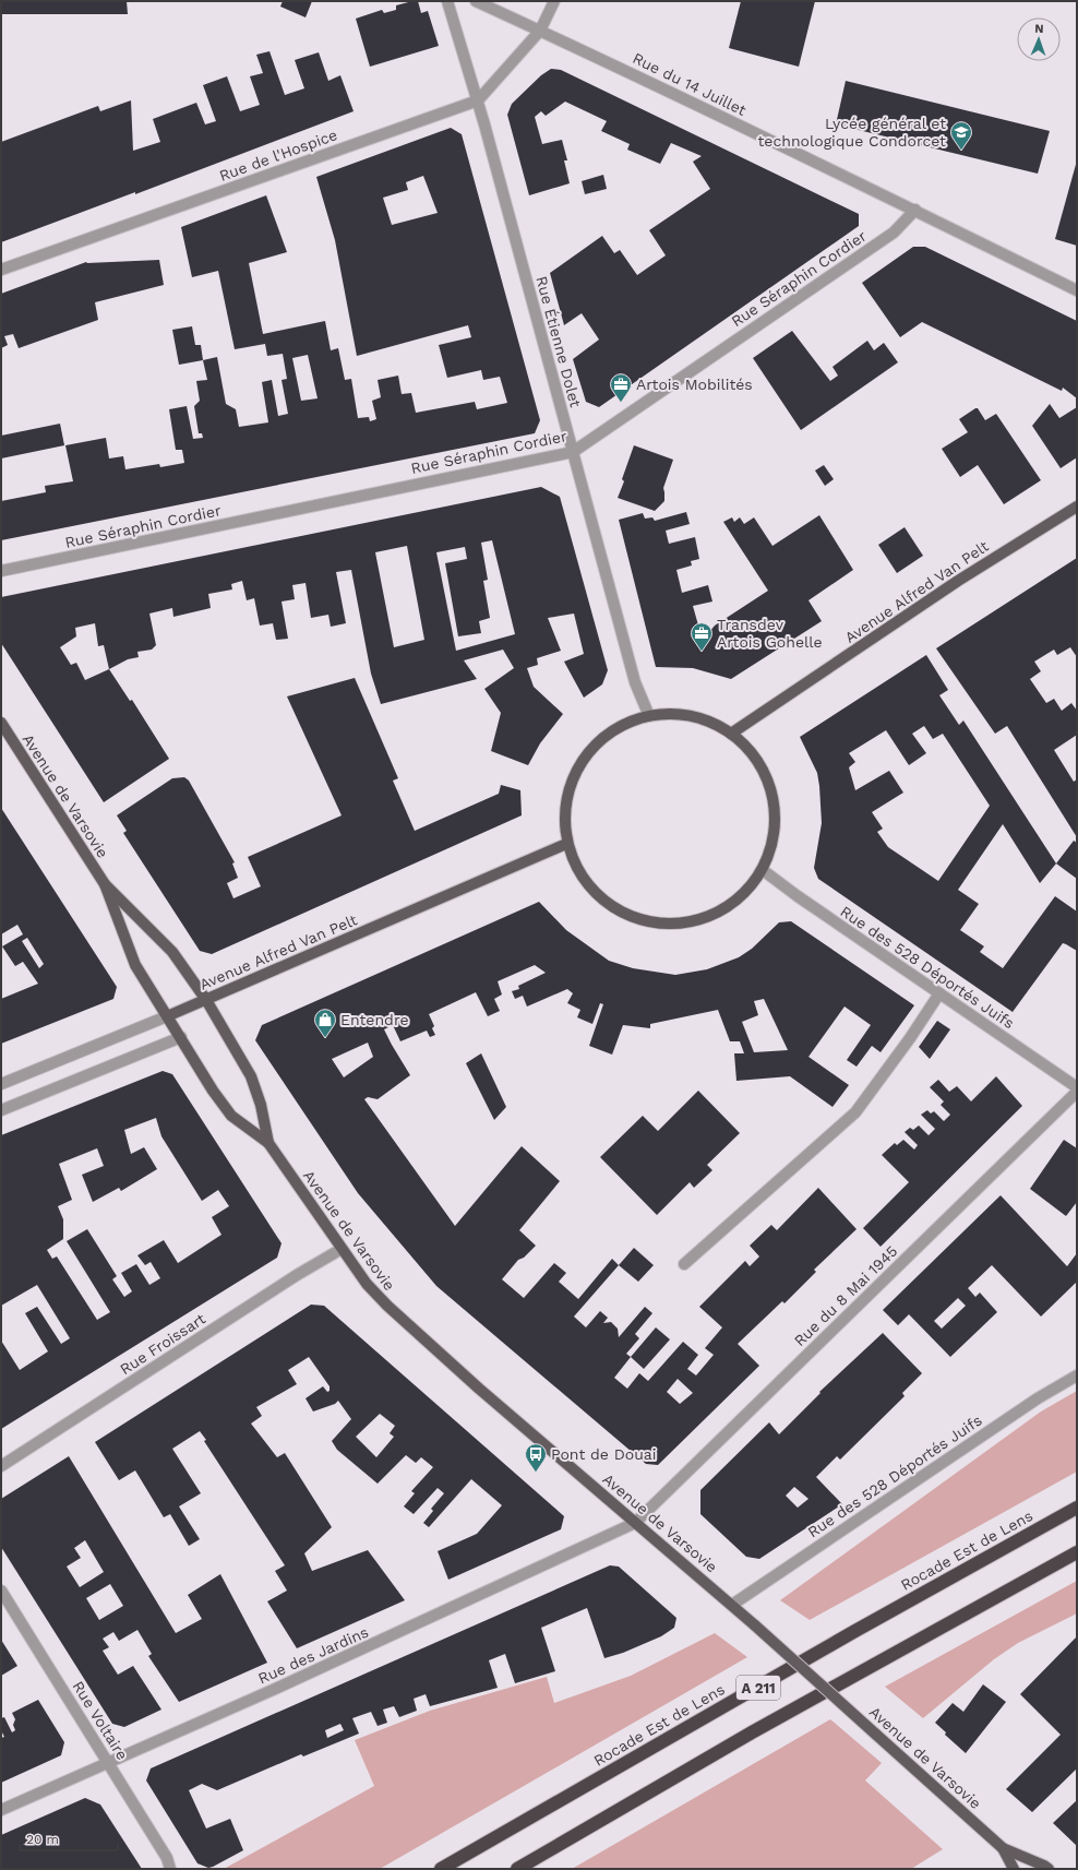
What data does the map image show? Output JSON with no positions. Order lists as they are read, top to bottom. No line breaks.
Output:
{"streets":{"highway":["Rocade Est de Lens","A 211"],"main road":["Avenue Alfred Van Pelt","Avenue de Varsovie"],"street":["Rue du 14 Juillet","Rue de l'Hospice","Rue Séraphin Cordier","Rue Étienne Dolet","Rue des 528 Déportés Juifs","Rue du 8 Mai 1945","Rue Froissart","Rue des Jardins","Rue Voltaire"]},"crossings":[["Rue du 14 Juillet","Rue de l'Hospice"],["Rue du 14 Juillet","Rue Séraphin Cordier"],["Rue de l'Hospice","Rue Étienne Dolet"],["Rue Séraphin Cordier","Rue Étienne Dolet"],["Avenue Alfred Van Pelt","Avenue de Varsovie"],["Avenue de Varsovie","Rue des 528 Déportés Juifs"],["Avenue de Varsovie","Rue du 8 Mai 1945"],["Avenue de Varsovie","Rue Froissart"],["Avenue de Varsovie","Rue des Jardins"],["Rue du 8 Mai 1945","Rue des Jardins"],["Rue des Jardins","Rue Voltaire"]],"places":{"school or university":["Lycée général et technologique Condorcet"],"office":["Artois Mobilités","Transdev Artois Gohelle"],"shop":["Entendre"],"bus stop":["Pont de Douai"]},"scale_bar":"20 m","north":"top"}
